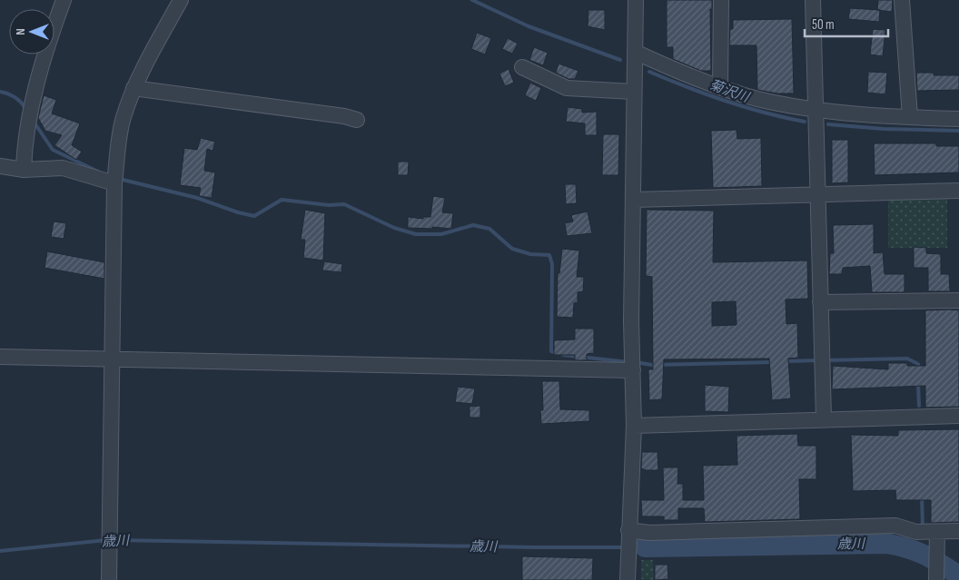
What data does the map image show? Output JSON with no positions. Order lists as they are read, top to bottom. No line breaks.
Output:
{"water":["菊沢川","歳川"],"scale_bar":"50 m","north":"left"}
